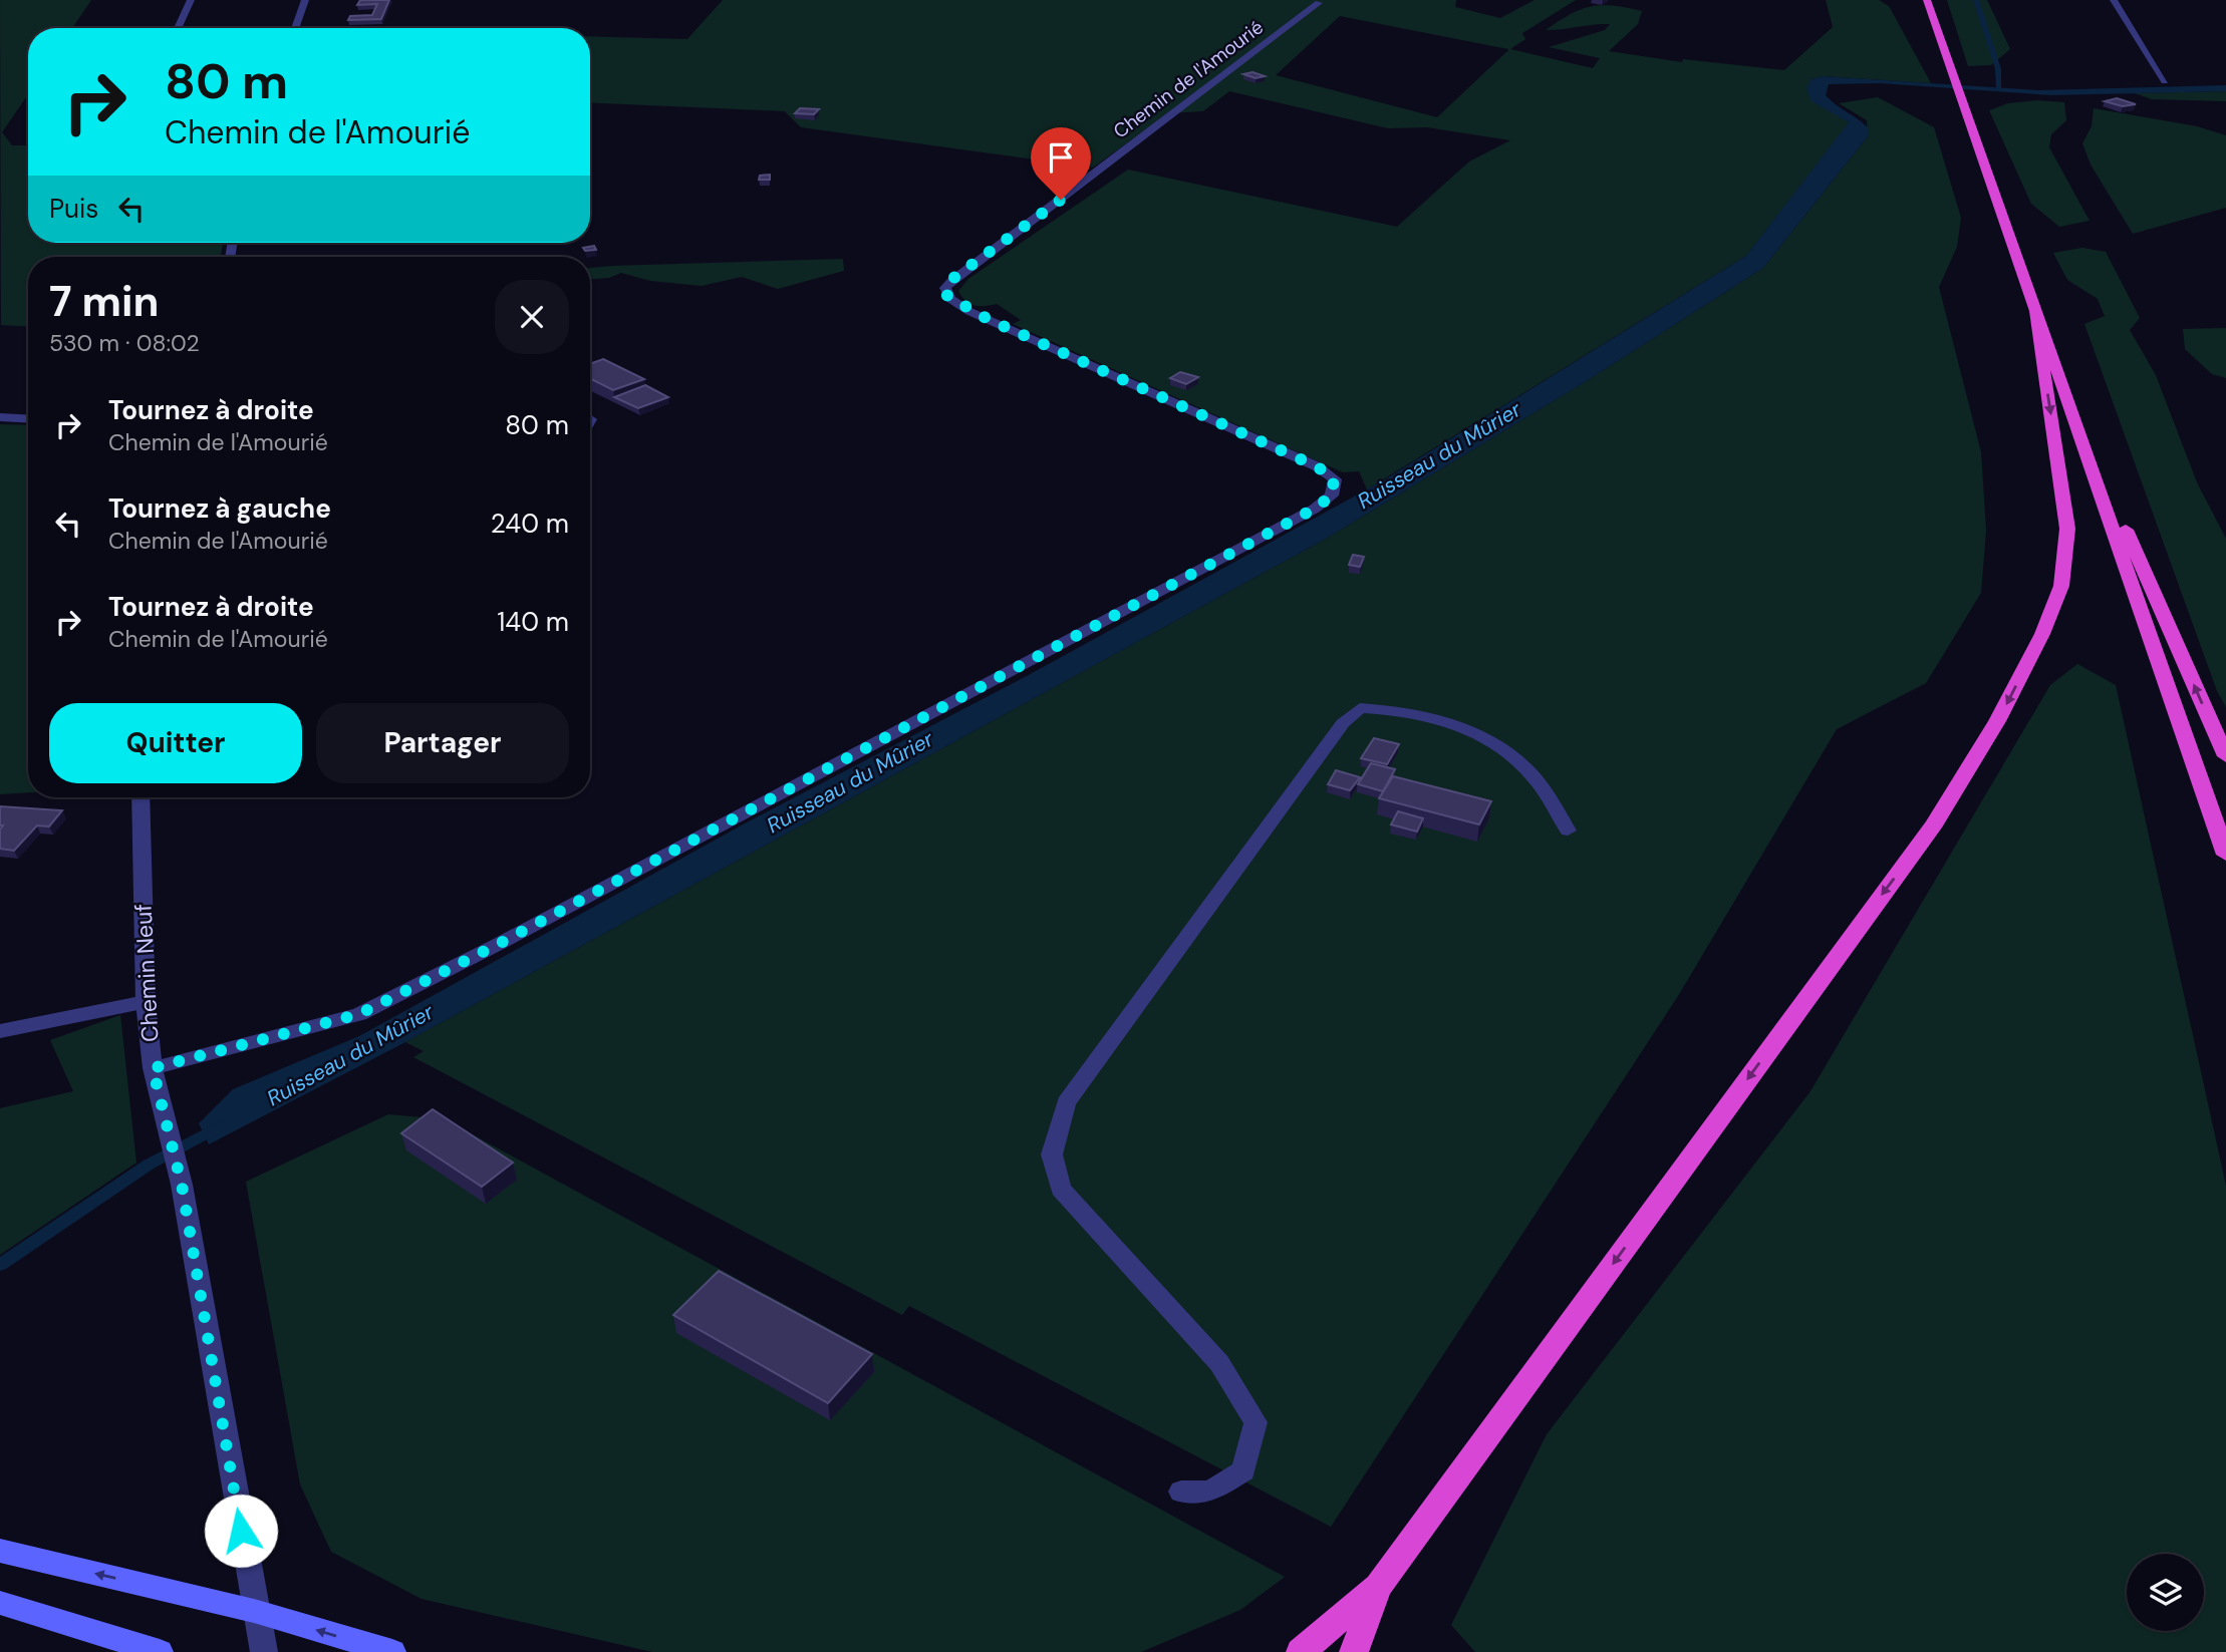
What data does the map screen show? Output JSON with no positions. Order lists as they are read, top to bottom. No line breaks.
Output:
{"streets":{"street":["Chemin de l'Amourié","Chemin Neuf"]},"crossings":[["Chemin de l'Amourié","Chemin Neuf"]],"water":["Ruisseau du Mûrier"],"page":{"turn":["80 m","Chemin de l'Amourié"],"then":"Puis","heading":["7 min","530 m · 08:02"],"list":[{"name":"Tournez à droite","note":"Chemin de l'Amourié","value":"80 m"},{"name":"Tournez à gauche","note":"Chemin de l'Amourié","value":"240 m"},{"name":"Tournez à droite","note":"Chemin de l'Amourié","value":"140 m"}],"buttons":["Quitter","Partager"]}}
